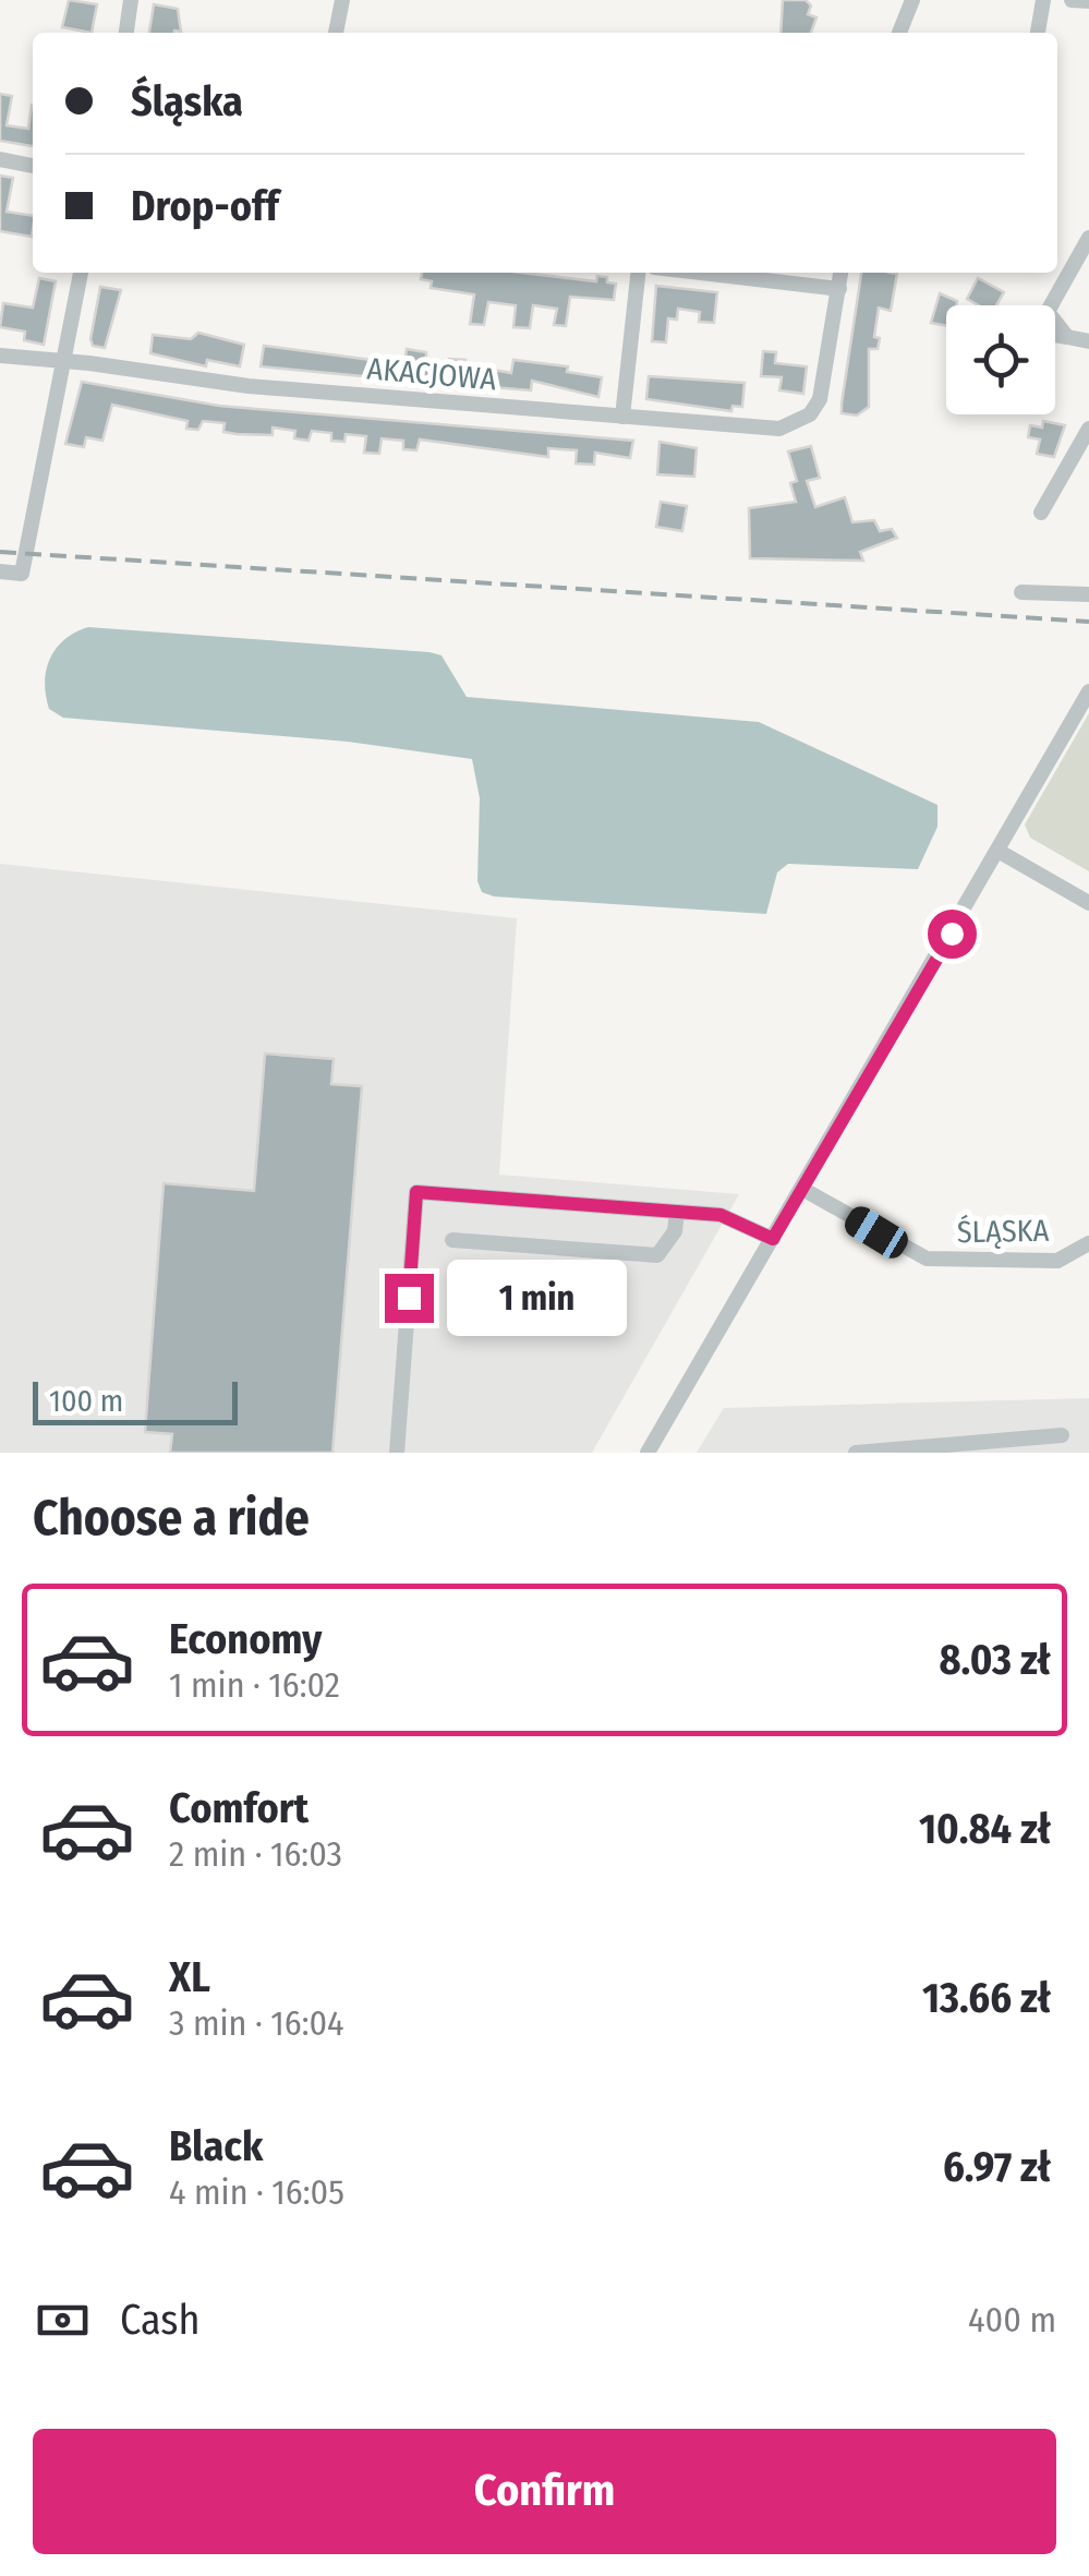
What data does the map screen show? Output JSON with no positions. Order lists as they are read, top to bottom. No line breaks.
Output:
{"streets":{"street":["AKACJOWA","ŚLĄSKA"]},"scale_bar":"100 m","page":{"banner":["Śląska","Drop-off"],"bubble":"1 min","scale":"100 m","heading":"Choose a ride","list":[{"name":"Economy","note":"1 min · 16:02","value":"8.03 zł"},{"name":"Comfort","note":"2 min · 16:03","value":"10.84 zł"},{"name":"XL","note":"3 min · 16:04","value":"13.66 zł"},{"name":"Black","note":"4 min · 16:05","value":"6.97 zł"}],"pay":["Cash","400 m"],"buttons":"Confirm"}}
